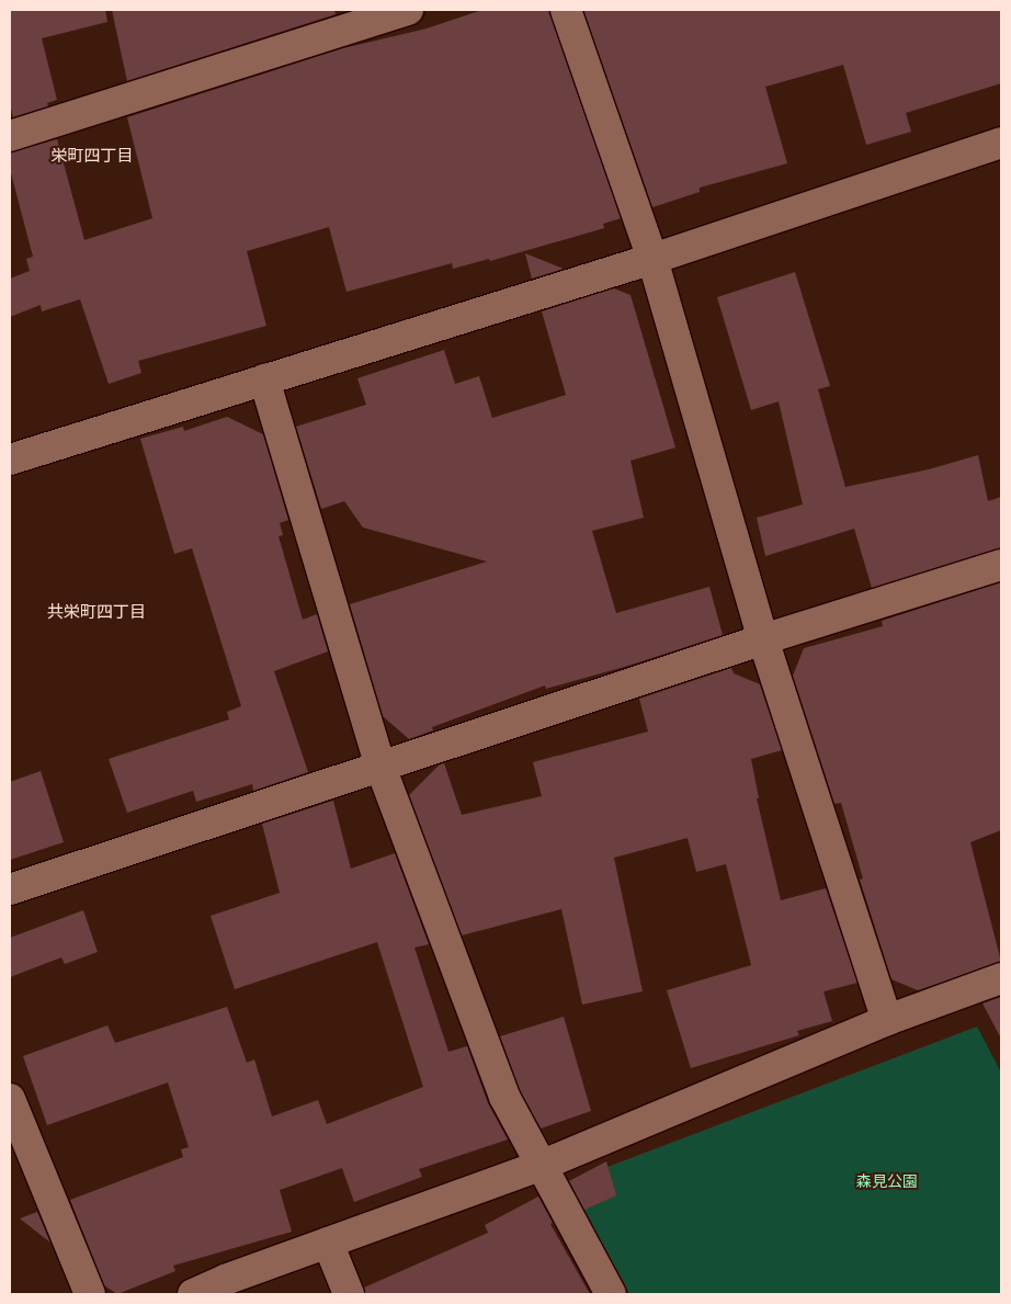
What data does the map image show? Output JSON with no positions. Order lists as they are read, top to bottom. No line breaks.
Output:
{"districts":["栄町四丁目","共栄町四丁目"],"parks":["森見公園"]}
